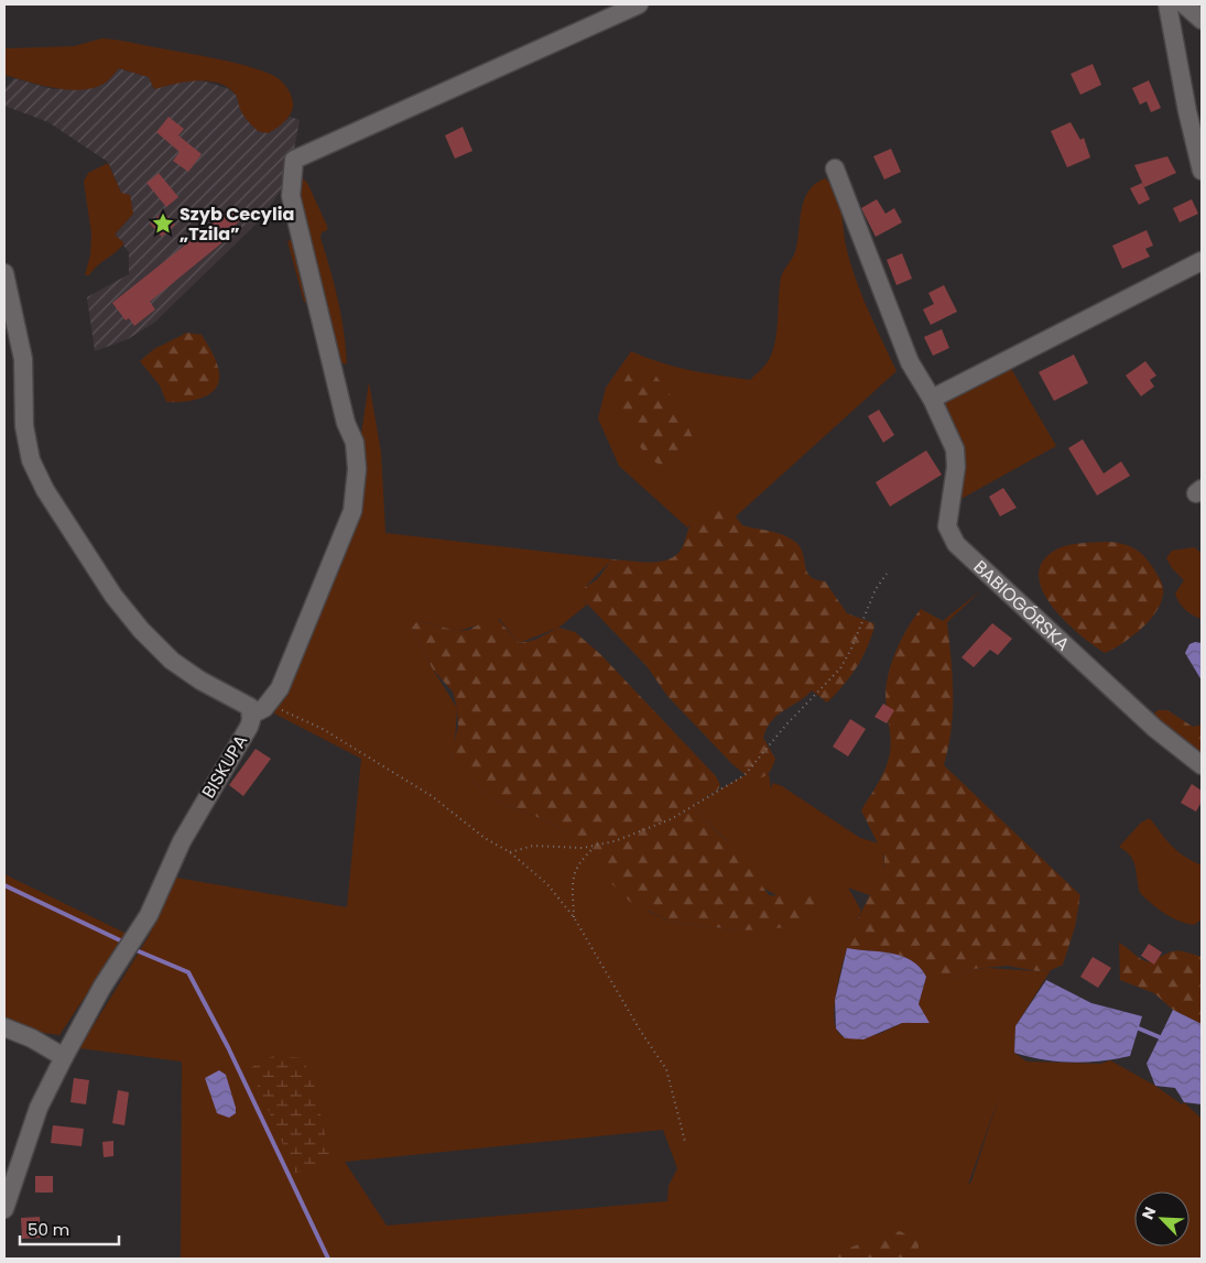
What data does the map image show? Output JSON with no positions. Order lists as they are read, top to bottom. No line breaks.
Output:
{"streets":{"street":["BABIOGÓRSKA","BISKUPA"]},"places":{"place":["Szyb Cecylia „Tzila”"]},"scale_bar":"50 m","north":"top left"}
